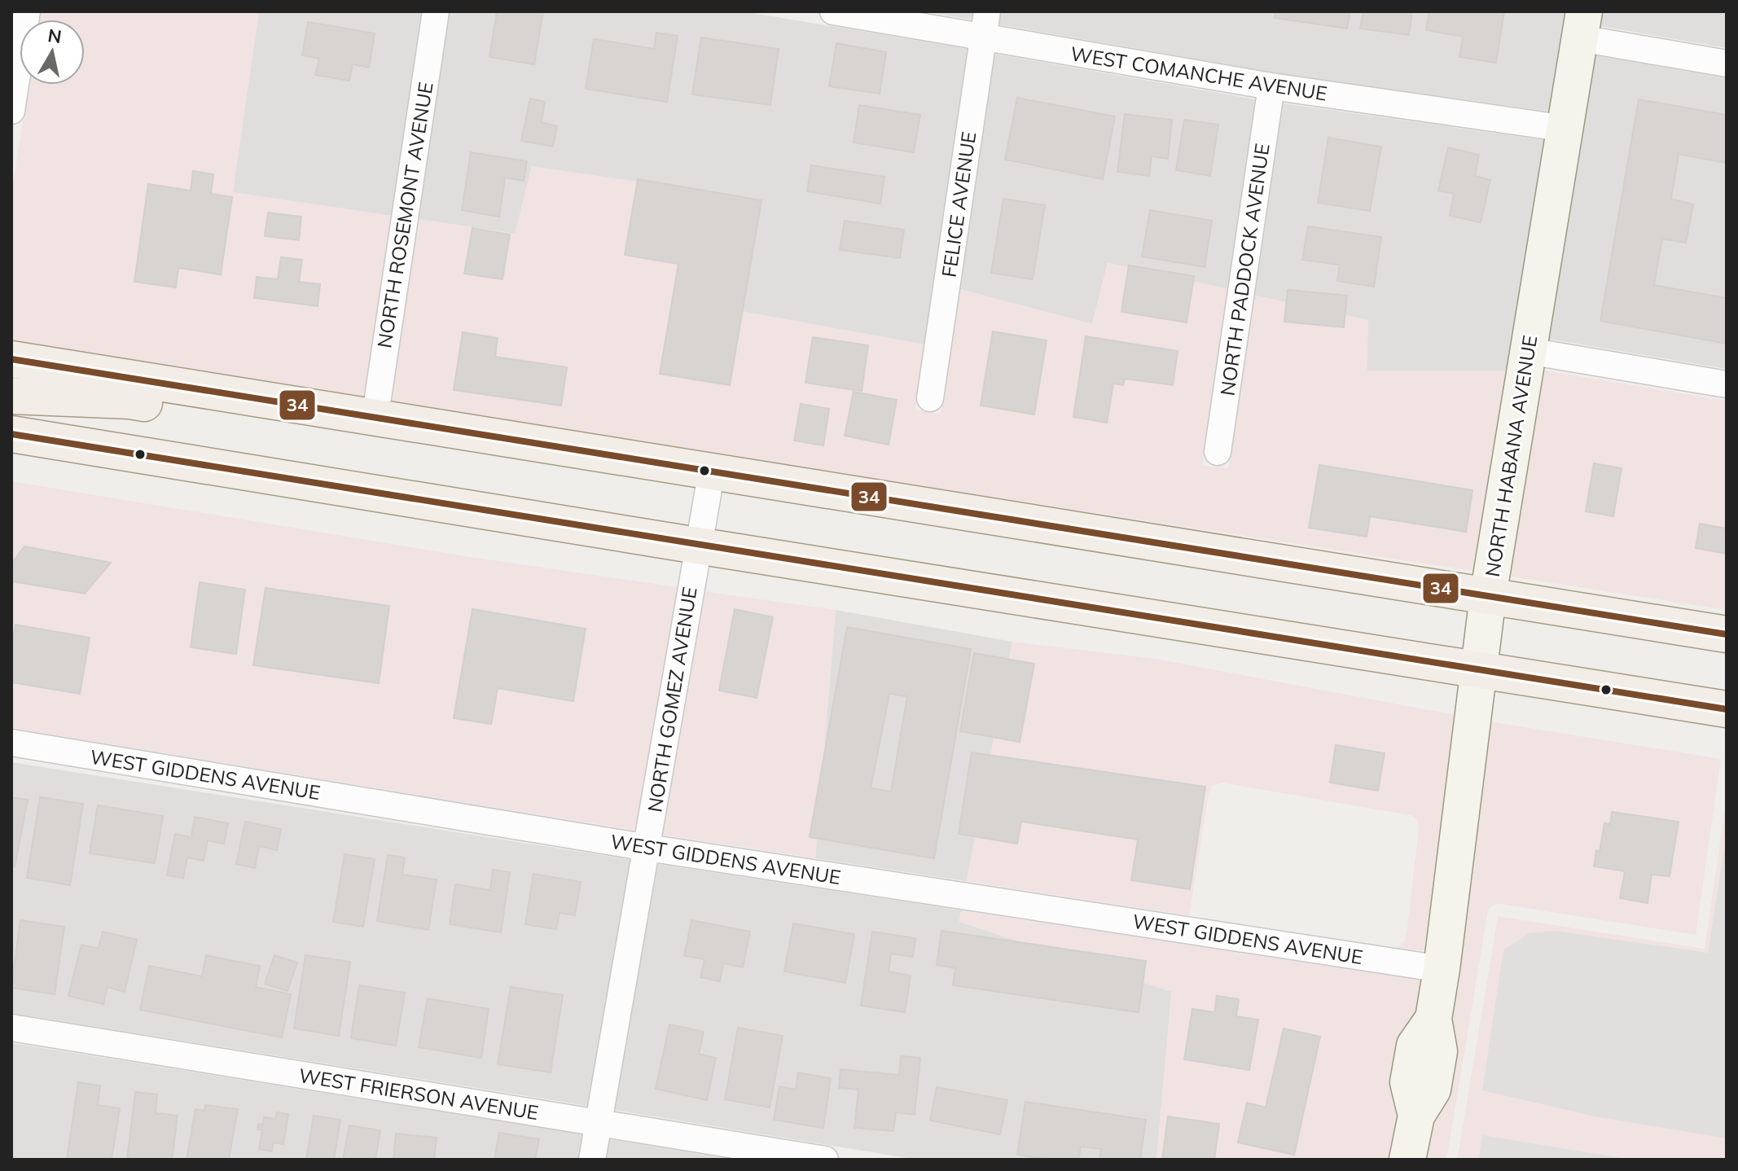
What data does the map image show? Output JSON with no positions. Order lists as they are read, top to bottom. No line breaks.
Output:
{"streets":{"street":["WEST COMANCHE AVENUE","FELICE AVENUE","NORTH ROSEMONT AVENUE","NORTH PADDOCK AVENUE","NORTH HABANA AVENUE","NORTH GOMEZ AVENUE","WEST GIDDENS AVENUE","WEST FRIERSON AVENUE"]},"crossings":[["WEST COMANCHE AVENUE","FELICE AVENUE"],["WEST COMANCHE AVENUE","NORTH PADDOCK AVENUE"],["WEST COMANCHE AVENUE","NORTH HABANA AVENUE"],["NORTH HABANA AVENUE","WEST GIDDENS AVENUE"],["NORTH GOMEZ AVENUE","WEST GIDDENS AVENUE"],["NORTH GOMEZ AVENUE","WEST FRIERSON AVENUE"]],"lines":["transit line 34"],"north":"top"}
